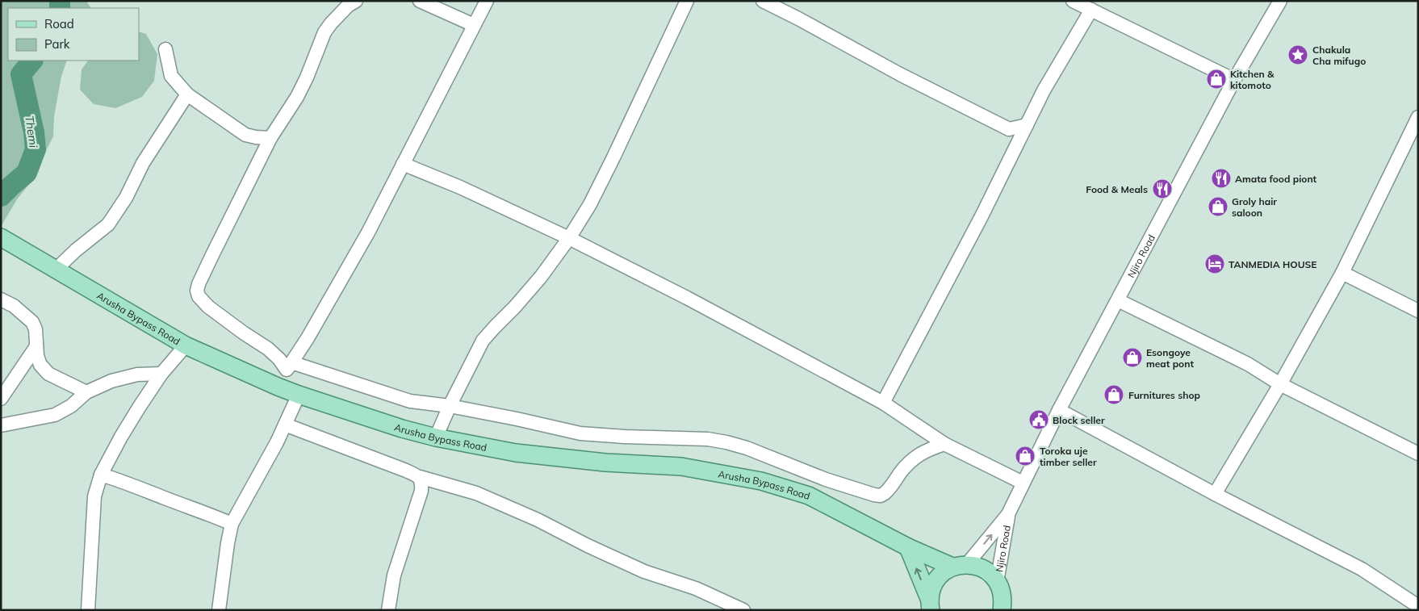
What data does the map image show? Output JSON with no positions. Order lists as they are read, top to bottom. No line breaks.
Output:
{"streets":{"main road":["Arusha Bypass Road"],"street":["Njiro Road"]},"crossings":[["Njiro Road","Arusha Bypass Road"]],"water":["Themi"],"places":{"place":["Chakula Cha mifugo"],"shop":["Kitchen & kitomoto","Groly hair saloon","Esongoye meat pont","Furnitures shop","Toroka uje timber seller"],"restaurant":["Amata food piont","Food & Meals"],"hotel":["TANMEDIA HOUSE"],"public building":["Block seller"]},"legend":["Road","Park"]}
